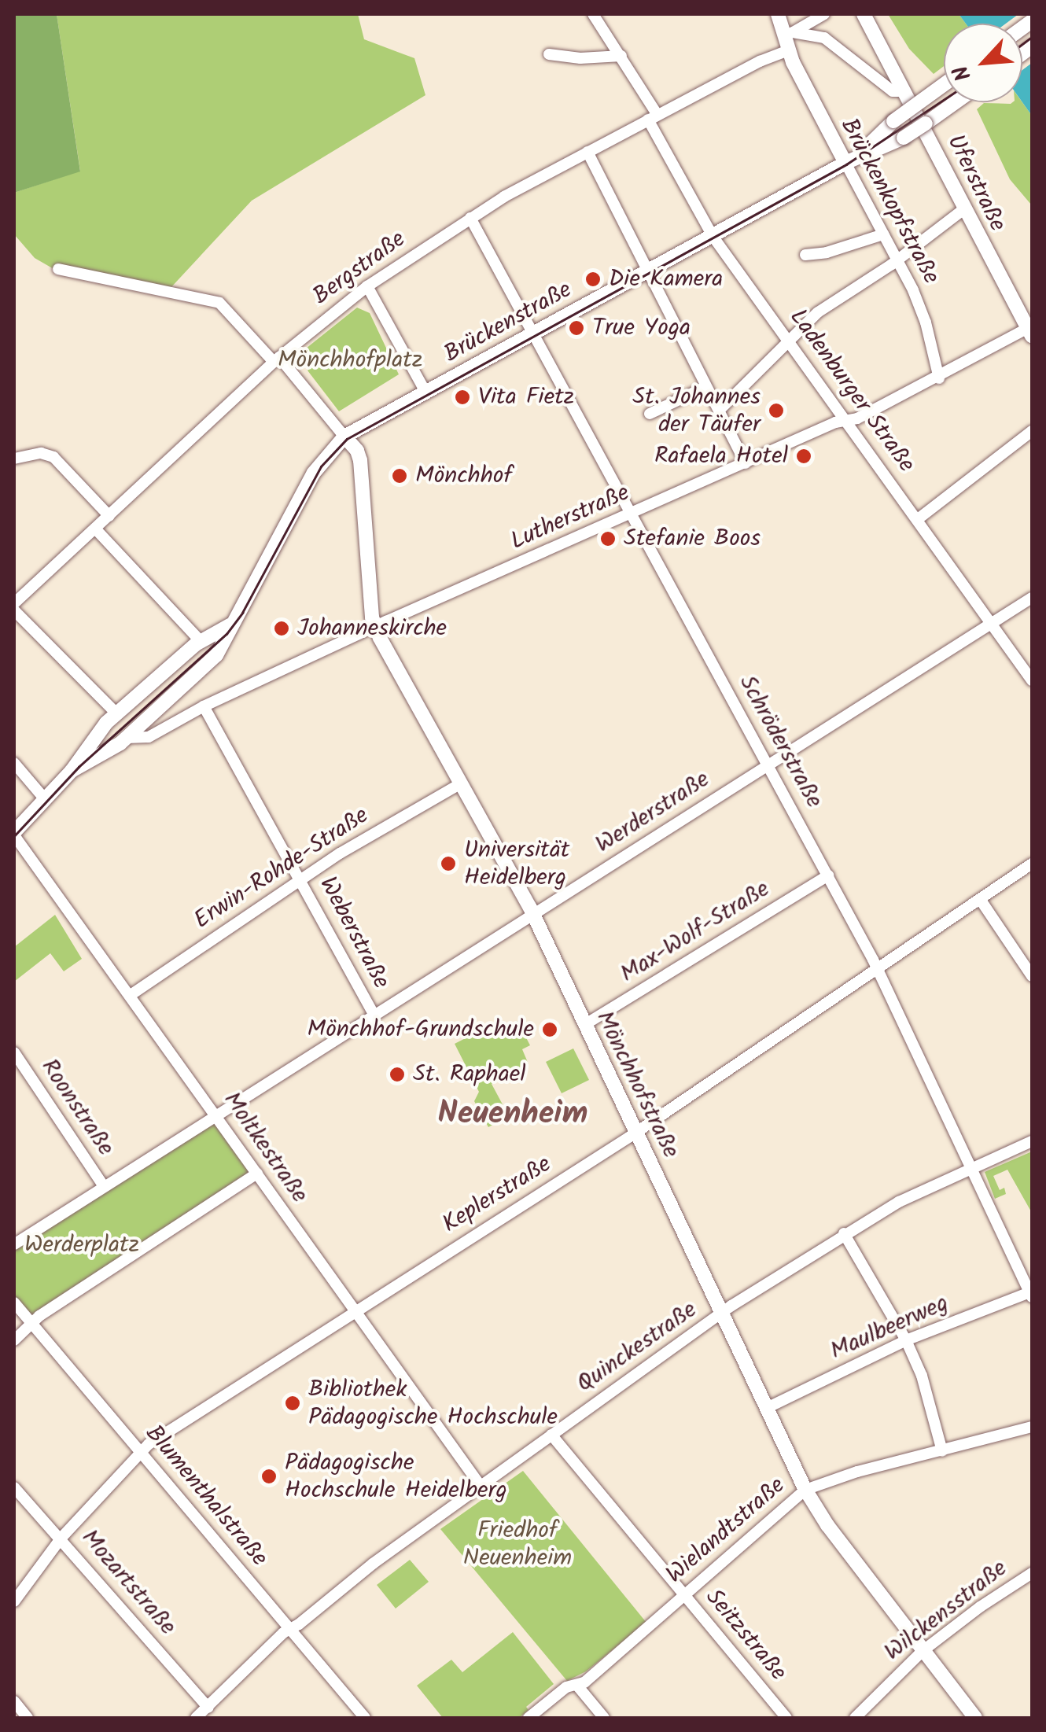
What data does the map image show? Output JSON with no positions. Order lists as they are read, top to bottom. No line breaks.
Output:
{"streets":{"main road":["Uferstraße","Brückenkopfstraße","Brückenstraße","Mönchhofstraße"],"street":["Bergstraße","Ladenburger Straße","Lutherstraße","Schröderstraße","Werderstraße","Erwin-Rohde-Straße","Max-Wolf-Straße","Weberstraße","Roonstraße","Moltkestraße","Keplerstraße","Maulbeerweg","Quinckestraße","Blumenthalstraße","Wielandtstraße","Mozartstraße","Wilckensstraße","Seitzstraße"]},"crossings":[["Uferstraße","Brückenkopfstraße"],["Uferstraße","Lutherstraße"],["Brückenkopfstraße","Bergstraße"],["Brückenkopfstraße","Brückenstraße"],["Brückenkopfstraße","Lutherstraße"],["Bergstraße","Ladenburger Straße"],["Bergstraße","Schröderstraße"],["Brückenstraße","Ladenburger Straße"],["Brückenstraße","Lutherstraße"],["Brückenstraße","Schröderstraße"],["Brückenstraße","Mönchhofstraße"],["Ladenburger Straße","Lutherstraße"],["Ladenburger Straße","Werderstraße"],["Lutherstraße","Schröderstraße"],["Lutherstraße","Weberstraße"],["Lutherstraße","Mönchhofstraße"],["Schröderstraße","Werderstraße"],["Schröderstraße","Max-Wolf-Straße"],["Schröderstraße","Keplerstraße"],["Schröderstraße","Maulbeerweg"],["Schröderstraße","Quinckestraße"],["Werderstraße","Weberstraße"],["Werderstraße","Mönchhofstraße"],["Werderstraße","Moltkestraße"],["Erwin-Rohde-Straße","Weberstraße"],["Erwin-Rohde-Straße","Mönchhofstraße"],["Erwin-Rohde-Straße","Moltkestraße"],["Max-Wolf-Straße","Mönchhofstraße"],["Mönchhofstraße","Keplerstraße"],["Mönchhofstraße","Maulbeerweg"],["Mönchhofstraße","Quinckestraße"],["Mönchhofstraße","Wielandtstraße"],["Mönchhofstraße","Wilckensstraße"],["Moltkestraße","Keplerstraße"],["Moltkestraße","Quinckestraße"],["Keplerstraße","Blumenthalstraße"],["Keplerstraße","Mozartstraße"],["Quinckestraße","Blumenthalstraße"],["Quinckestraße","Mozartstraße"],["Quinckestraße","Seitzstraße"],["Wielandtstraße","Seitzstraße"]],"districts":["Neuenheim"],"parks":["Mönchhofplatz","Werderplatz","Friedhof Neuenheim"],"places":["Die Kamera","True Yoga","Vita Fietz","St. Johannes der Täufer","Rafaela Hotel","Mönchhof","Stefanie Boos","Johanneskirche","Universität Heidelberg","Mönchhof-Grundschule","St. Raphael","Bibliothek Pädagogische Hochschule","Pädagogische Hochschule Heidelberg"],"north":"bottom left"}
